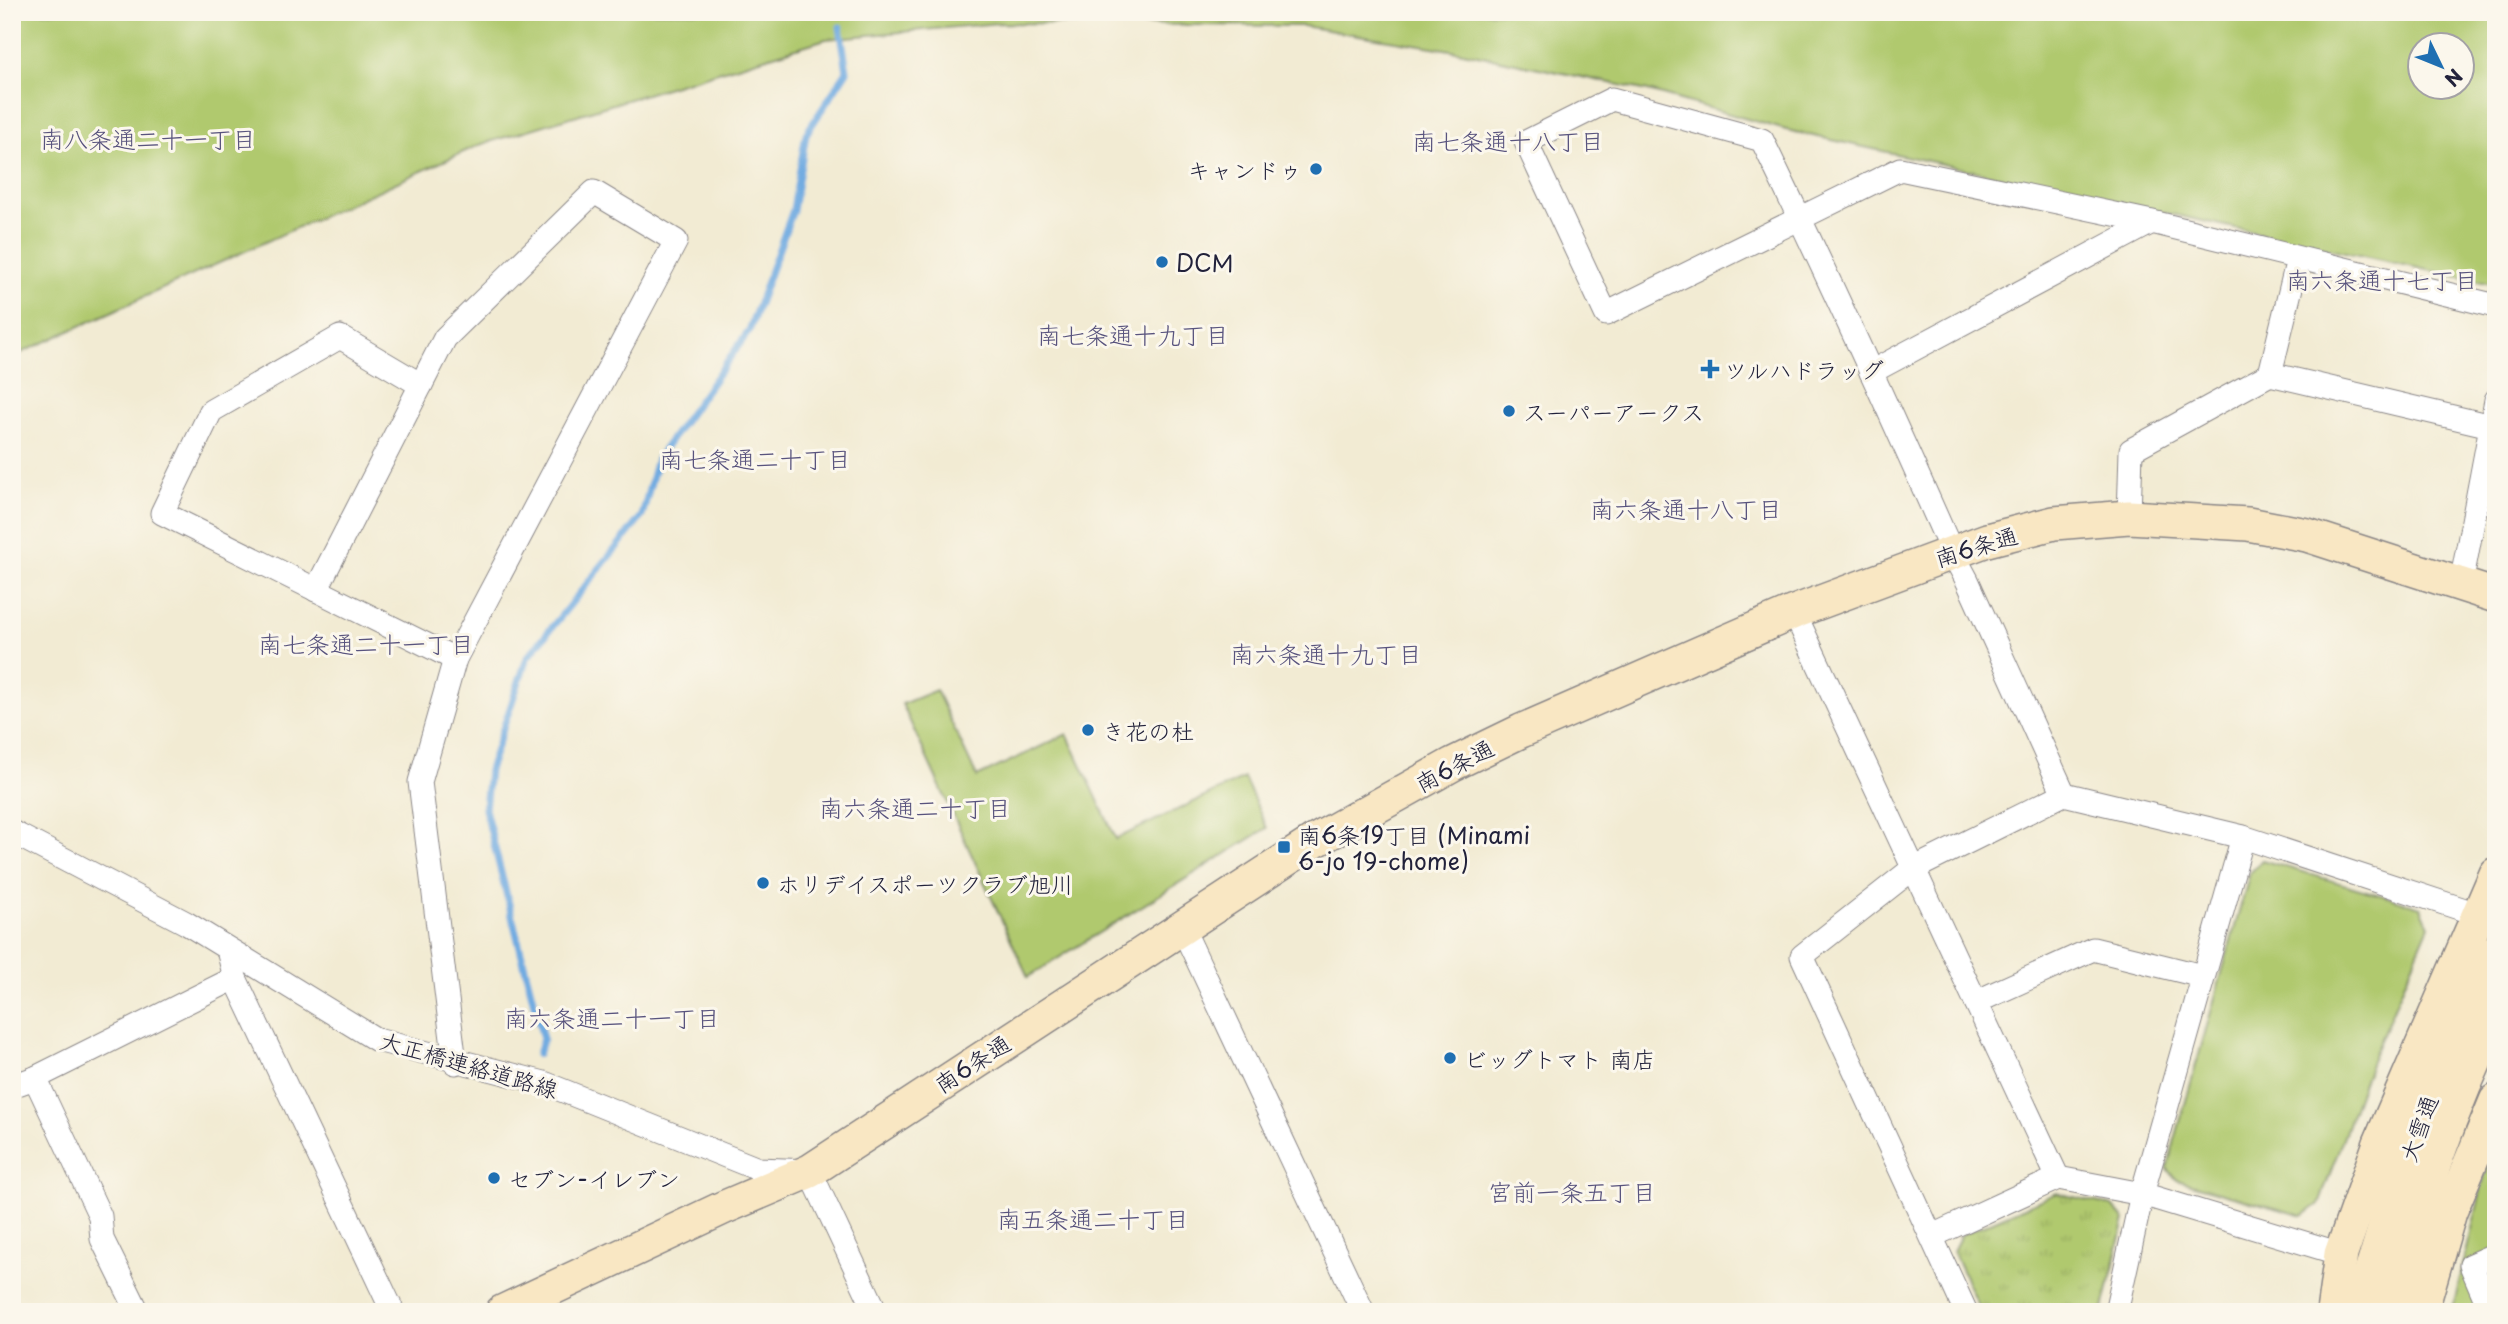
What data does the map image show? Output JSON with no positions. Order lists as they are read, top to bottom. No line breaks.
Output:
{"streets":{"street":["南6条通","大正橋連絡道路線","大雪通"]},"crossings":[["南6条通","大正橋連絡道路線"]],"districts":["南八条通二十一丁目","南七条通十八丁目","南六条通十七丁目","南七条通十九丁目","南七条通二十丁目","南六条通十八丁目","南七条通二十一丁目","南六条通十九丁目","南六条通二十丁目","南六条通二十一丁目","宮前一条五丁目","南五条通二十丁目"],"places":{"other":["キャンドゥ","DCM","スーパーアークス","き花の杜","ホリデイスポーツクラブ旭川","ビッグトマト 南店","セブン-イレブン"],"health":["ツルハドラッグ"],"transit":["南6条19丁目 (Minami 6-jo 19-chome)"]},"north":"bottom right"}
